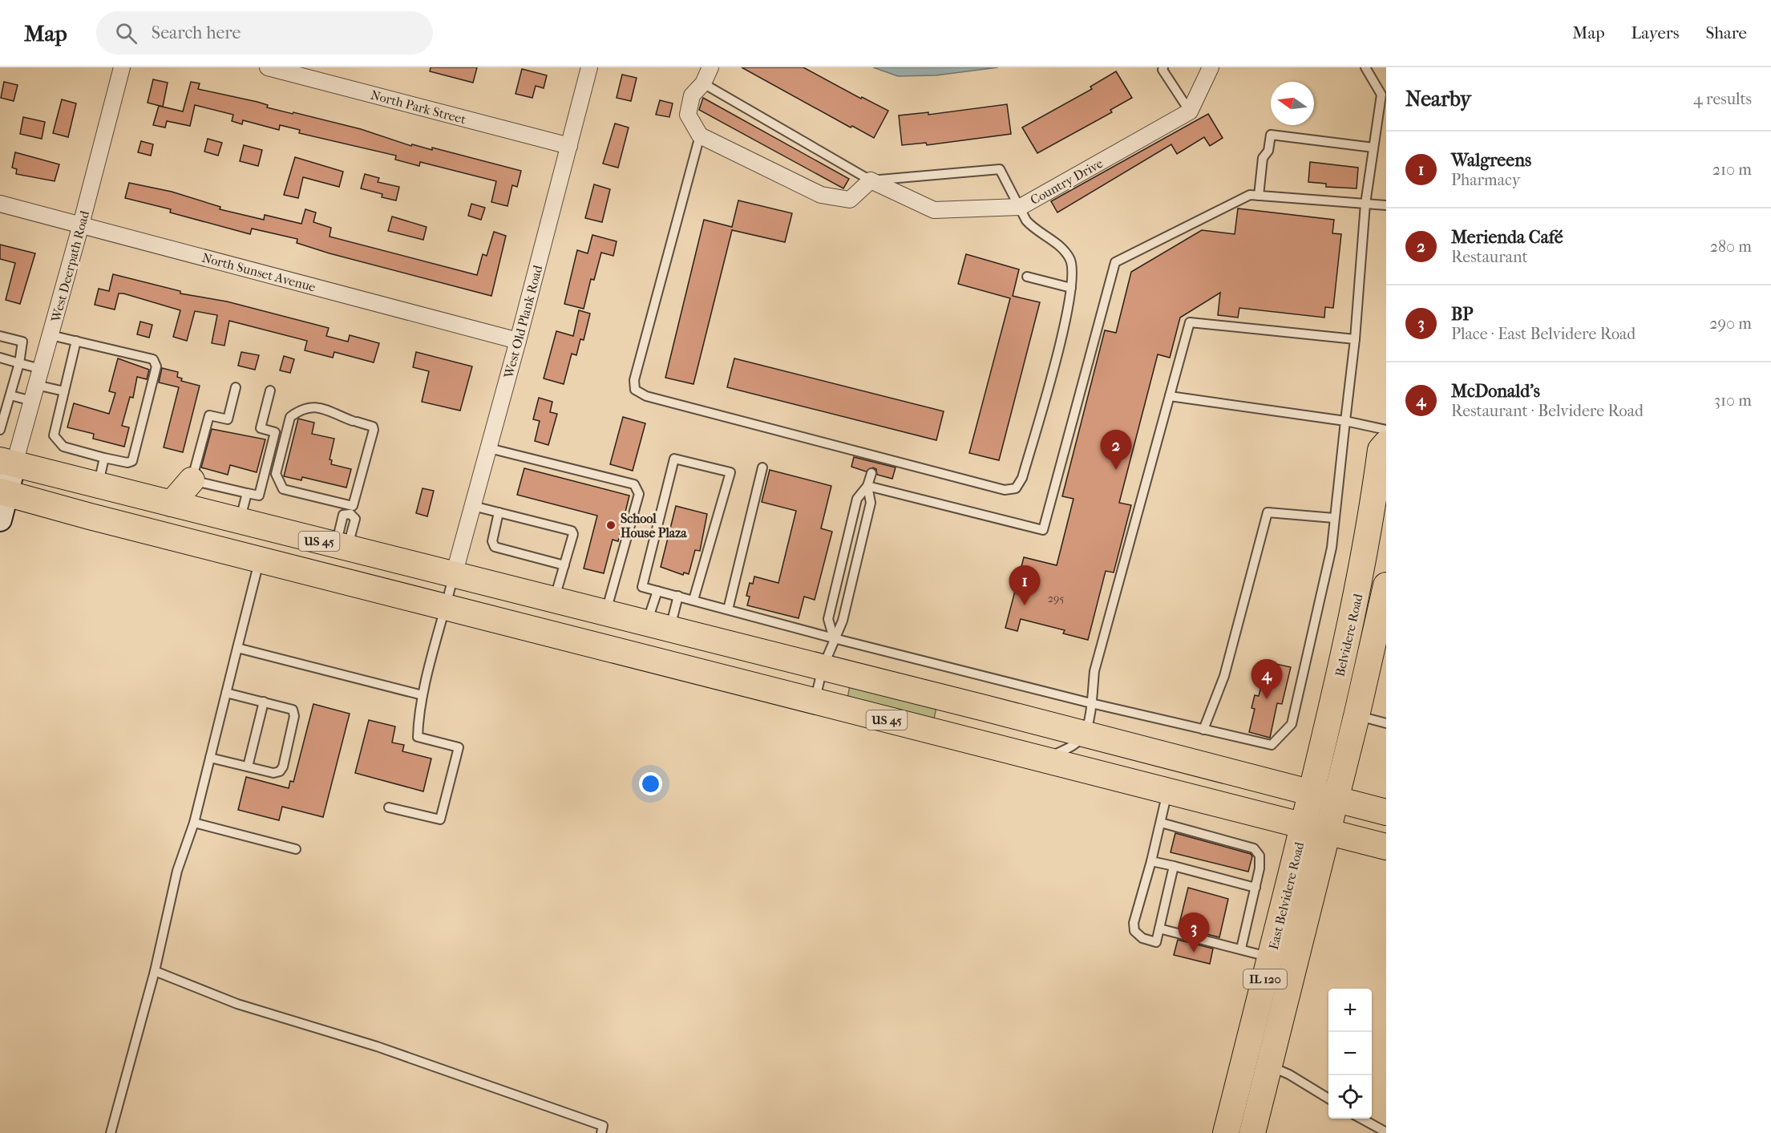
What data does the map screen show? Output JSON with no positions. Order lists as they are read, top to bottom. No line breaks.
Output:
{"streets":{"main road":["US 45","Belvidere Road","East Belvidere Road","IL 120"],"street":["North Park Street","Country Drive","West Deerpath Road","North Sunset Avenue","West Old Plank Road"]},"crossings":[["North Park Street","West Old Plank Road"],["West Deerpath Road","North Sunset Avenue"],["West Deerpath Road","US 45"],["North Sunset Avenue","West Old Plank Road"],["West Old Plank Road","US 45"],["US 45","Belvidere Road"],["US 45","East Belvidere Road"],["Belvidere Road","East Belvidere Road"]],"places":["School House Plaza"],"house_numbers":["295"],"north":"left","page":{"header":"Map","search":"Search here","nav":["Map","Layers","Share"],"heading":["Nearby","4 results"],"list":[{"mark":"1","name":"Walgreens","note":"Pharmacy","value":"210 m"},{"mark":"2","name":"Merienda Café","note":"Restaurant","value":"280 m"},{"mark":"3","name":"BP","note":"Place · East Belvidere Road","value":"290 m"},{"mark":"4","name":"McDonald's","note":"Restaurant · Belvidere Road","value":"310 m"}],"pins":["2","1","4","3"],"map_buttons":["+","−"]}}
